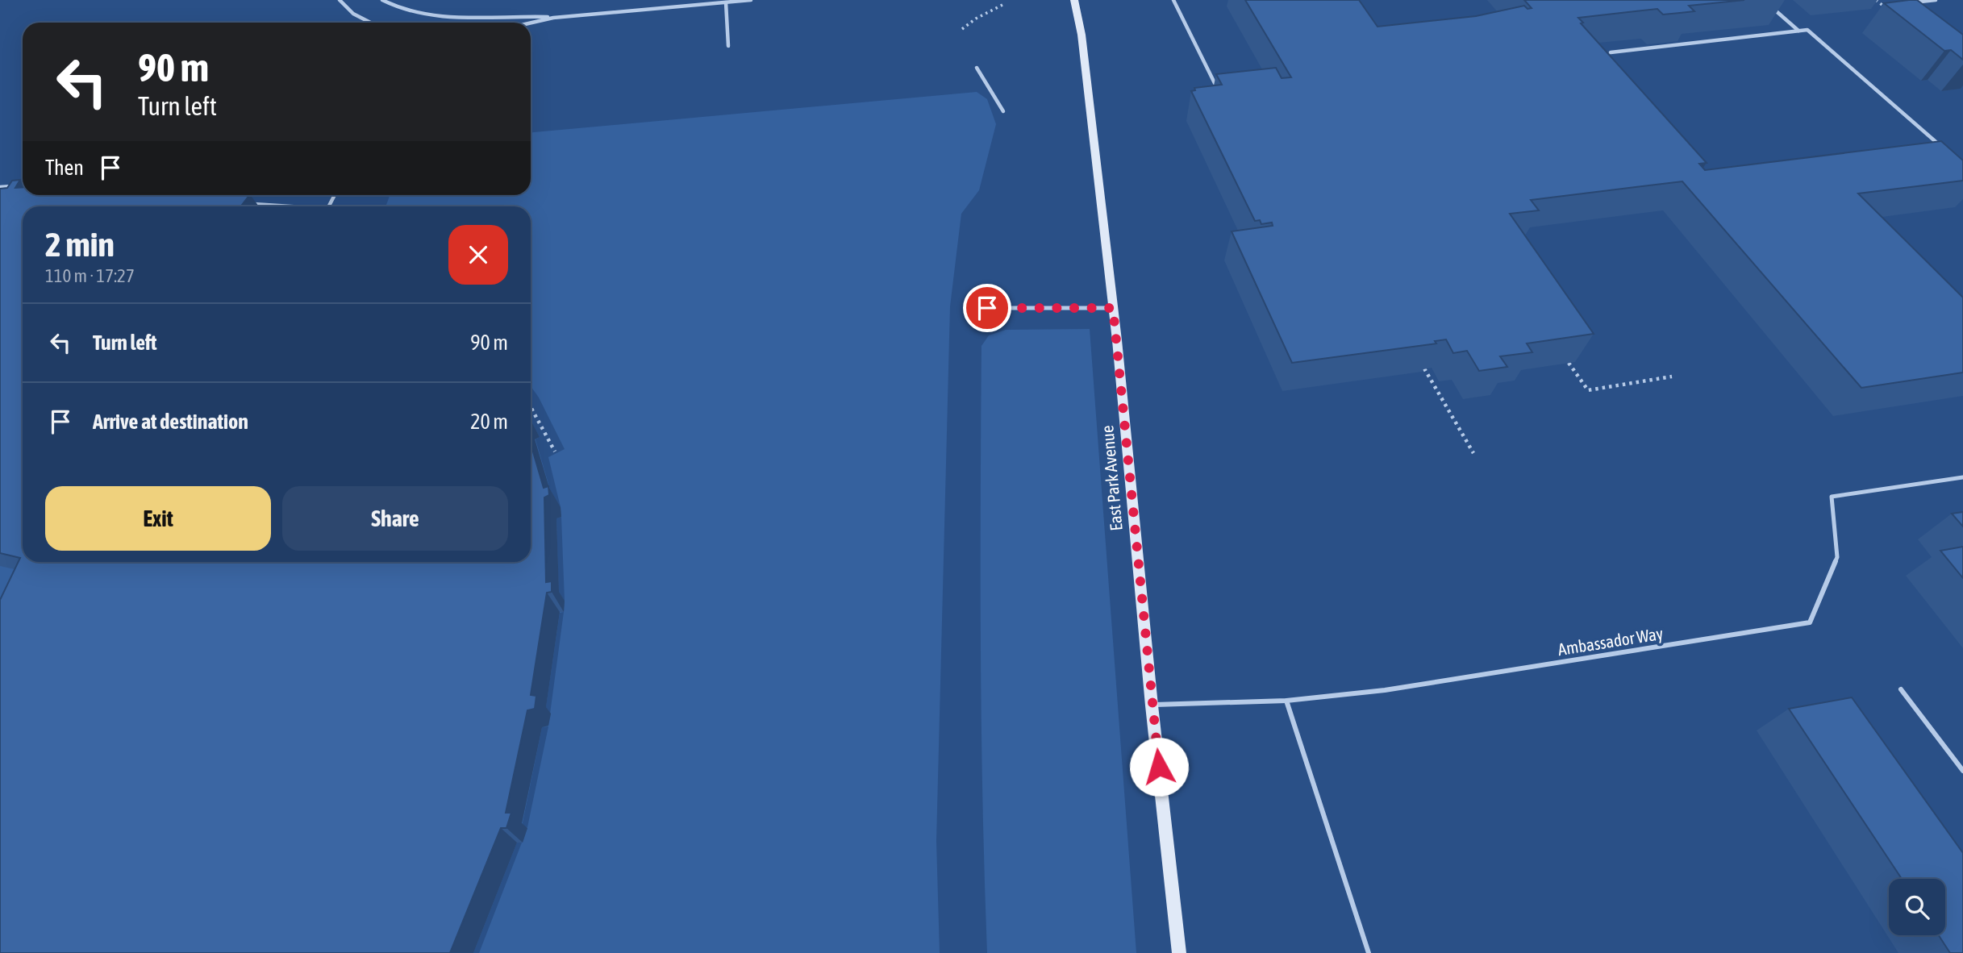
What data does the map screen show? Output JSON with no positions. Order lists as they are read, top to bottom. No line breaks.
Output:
{"streets":{"main road":["East Park Avenue"],"lane":["Ambassador Way"]},"crossings":[["East Park Avenue","Ambassador Way"]],"page":{"turn":["90 m","Turn left"],"then":"Then","heading":["2 min","110 m · 17:27"],"list":[{"name":"Turn left","value":"90 m"},{"name":"Arrive at destination","value":"20 m"}],"buttons":["Exit","Share"]}}
